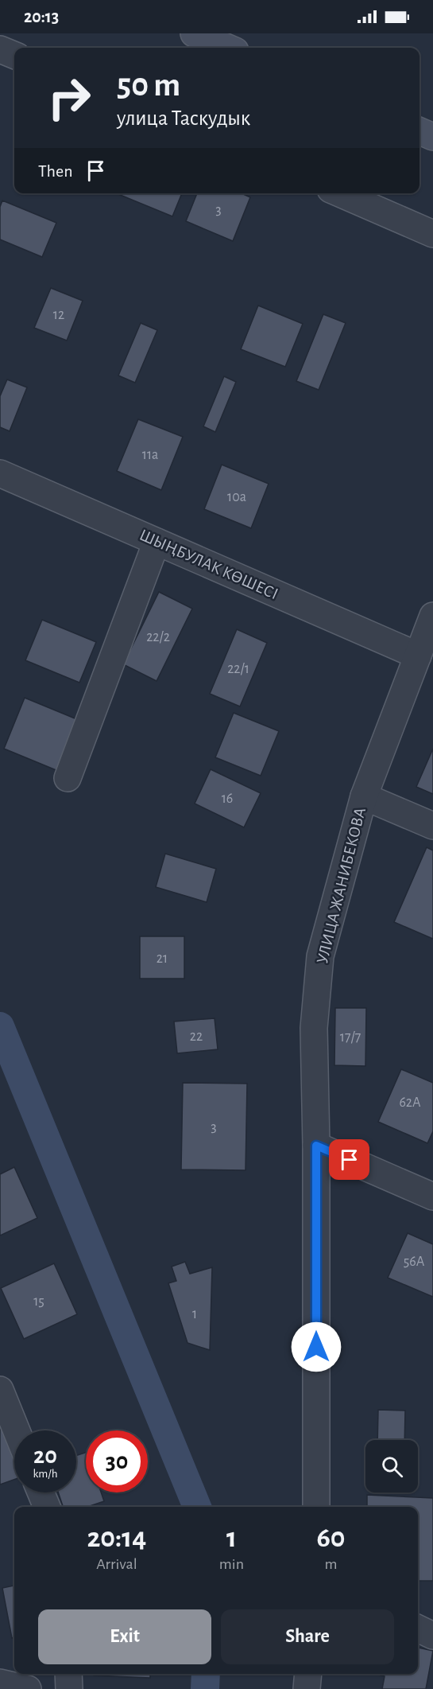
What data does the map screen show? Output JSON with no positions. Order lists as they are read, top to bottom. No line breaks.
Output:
{"streets":{"street":["ШЫҢБУЛАК КӨШЕСІ","УЛИЦА ЖАНИБЕКОВА"]},"crossings":[["ШЫҢБУЛАК КӨШЕСІ","УЛИЦА ЖАНИБЕКОВА"]],"house_numbers":["3","12","11а","10а","22/2","22/1","16","21","22","17/7","62А","3","56А","15","1"],"page":{"status":"20:13","turn":["50 m","улица Таскудык"],"then":"Then","speed":"20 km/h","limit":"30","eta":["20:14","Arrival","1","min","60","m"],"buttons":["Exit","Share"]}}
